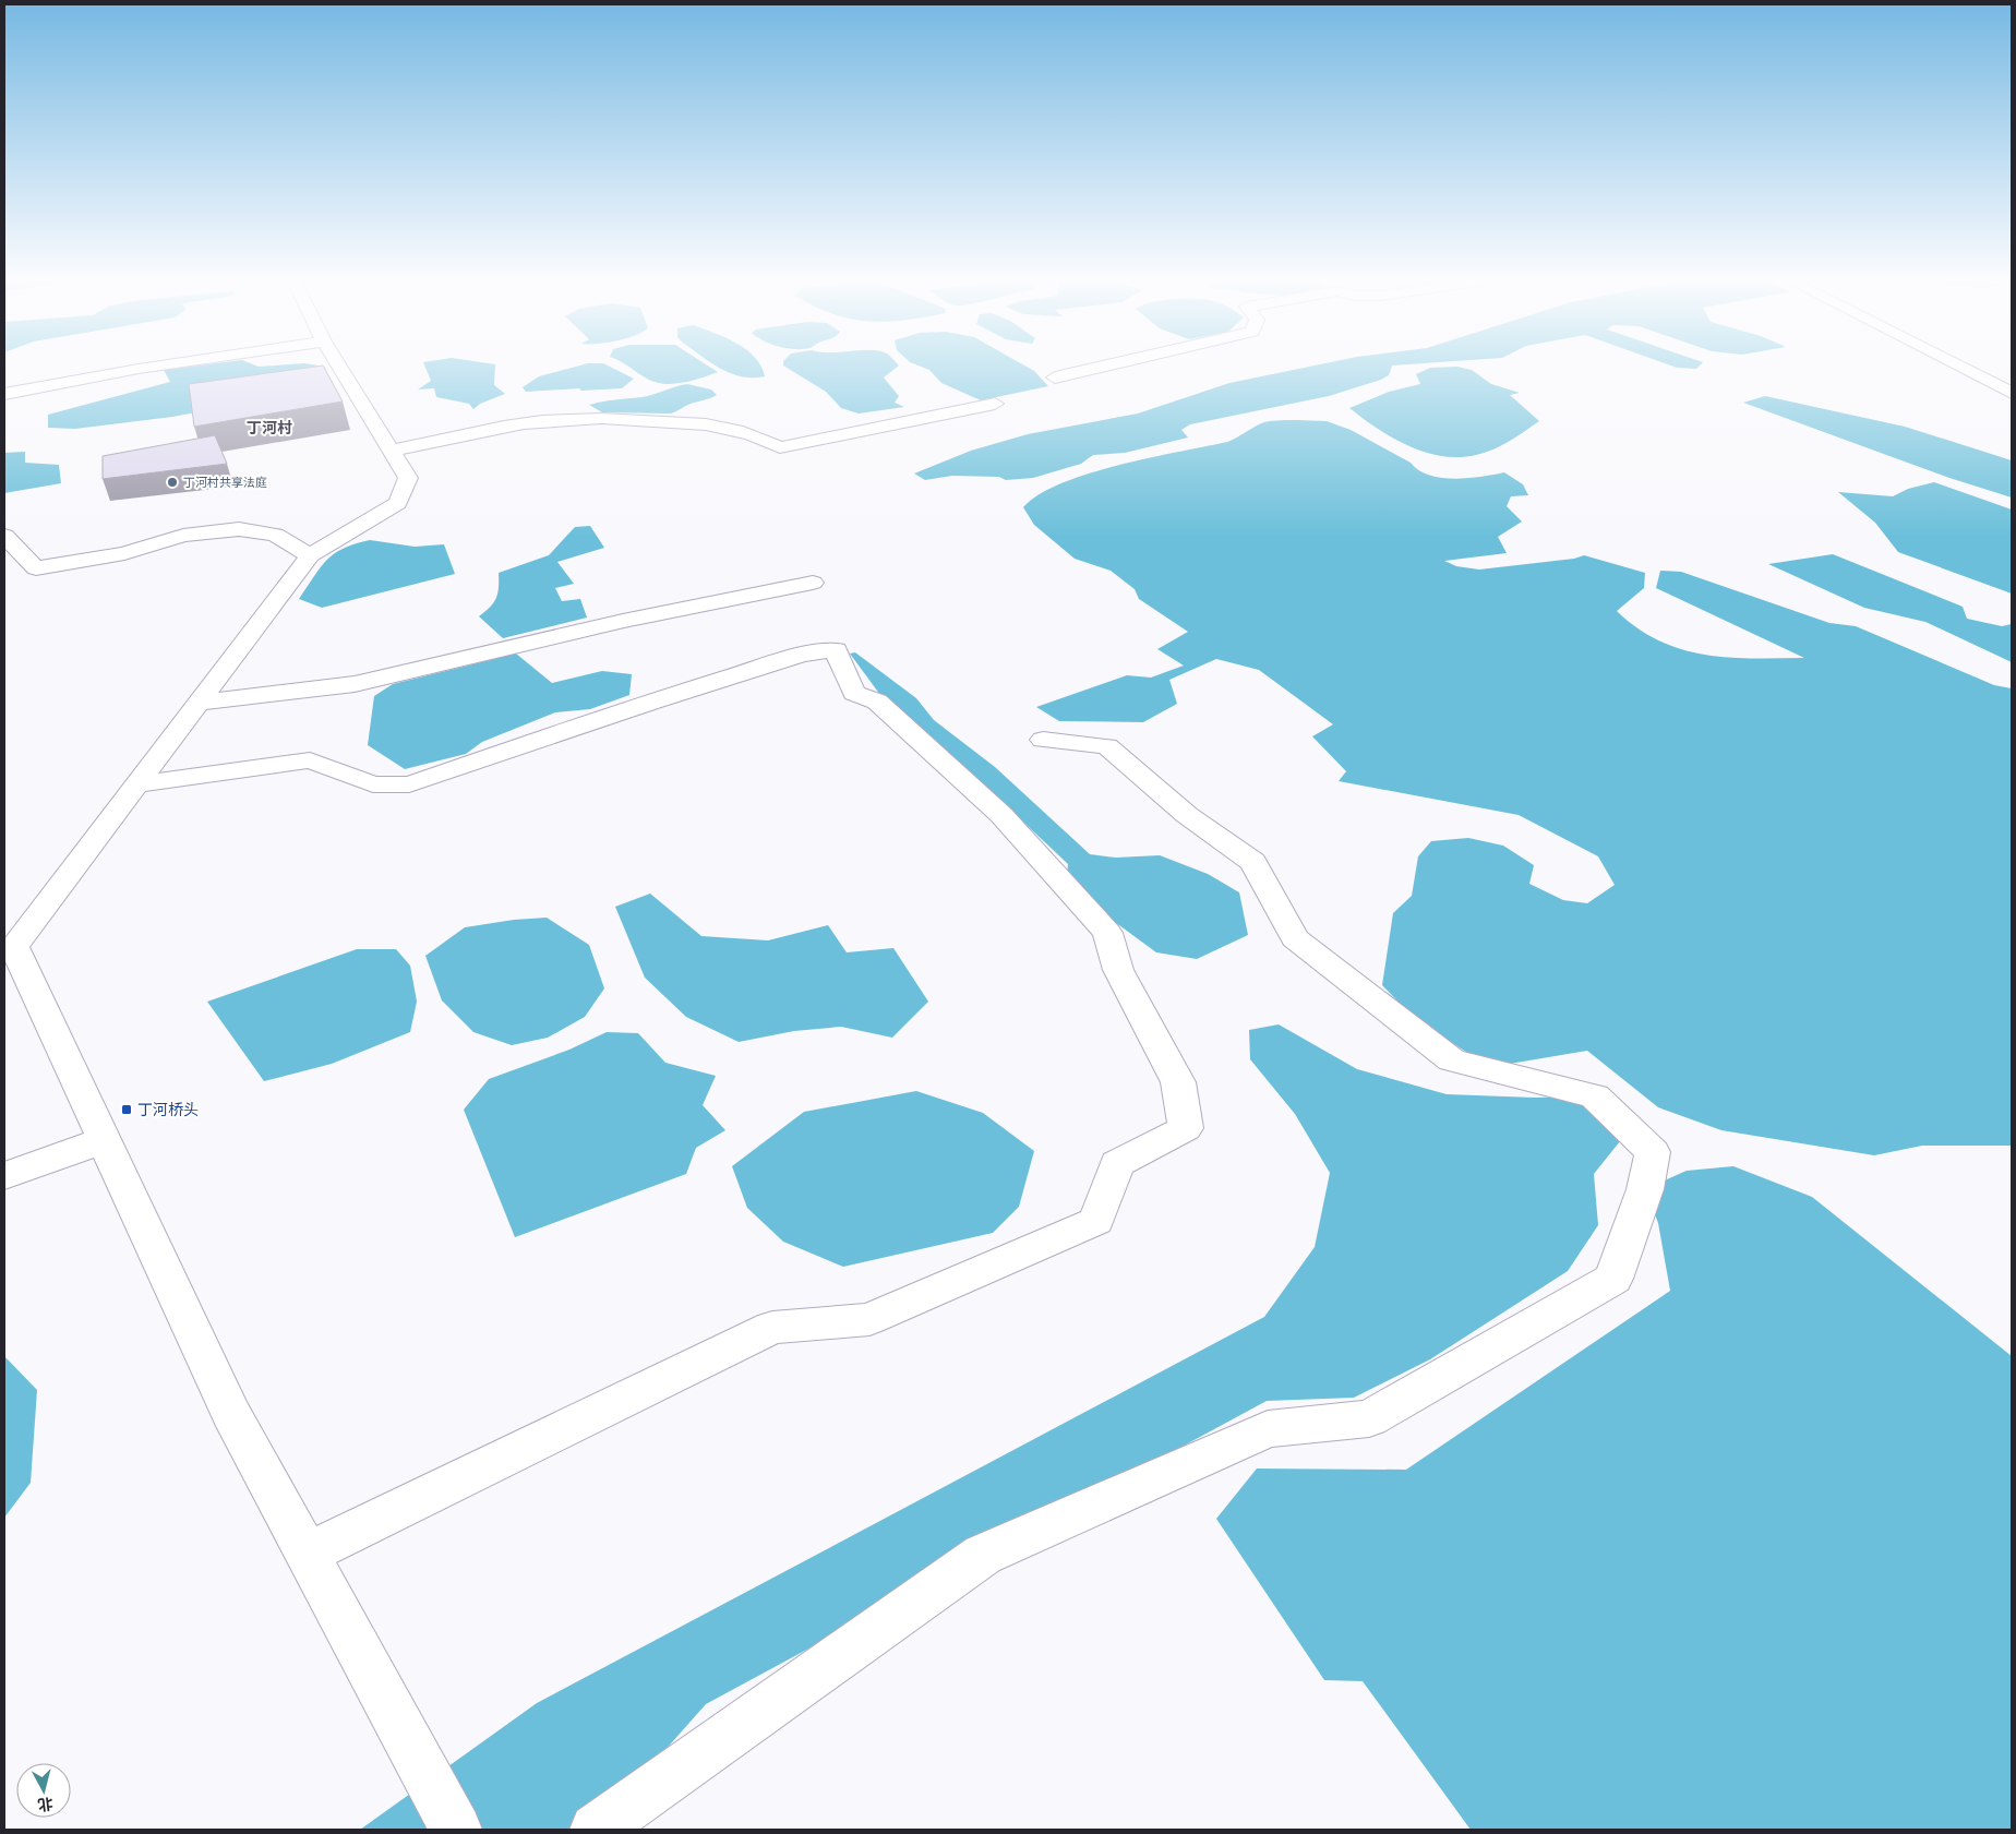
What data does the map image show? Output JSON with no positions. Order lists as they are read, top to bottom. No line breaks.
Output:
{"districts":["丁河村"],"places":{"other":["丁河村共享法庭"],"transit":["丁河桥头"]},"north":"bottom"}
